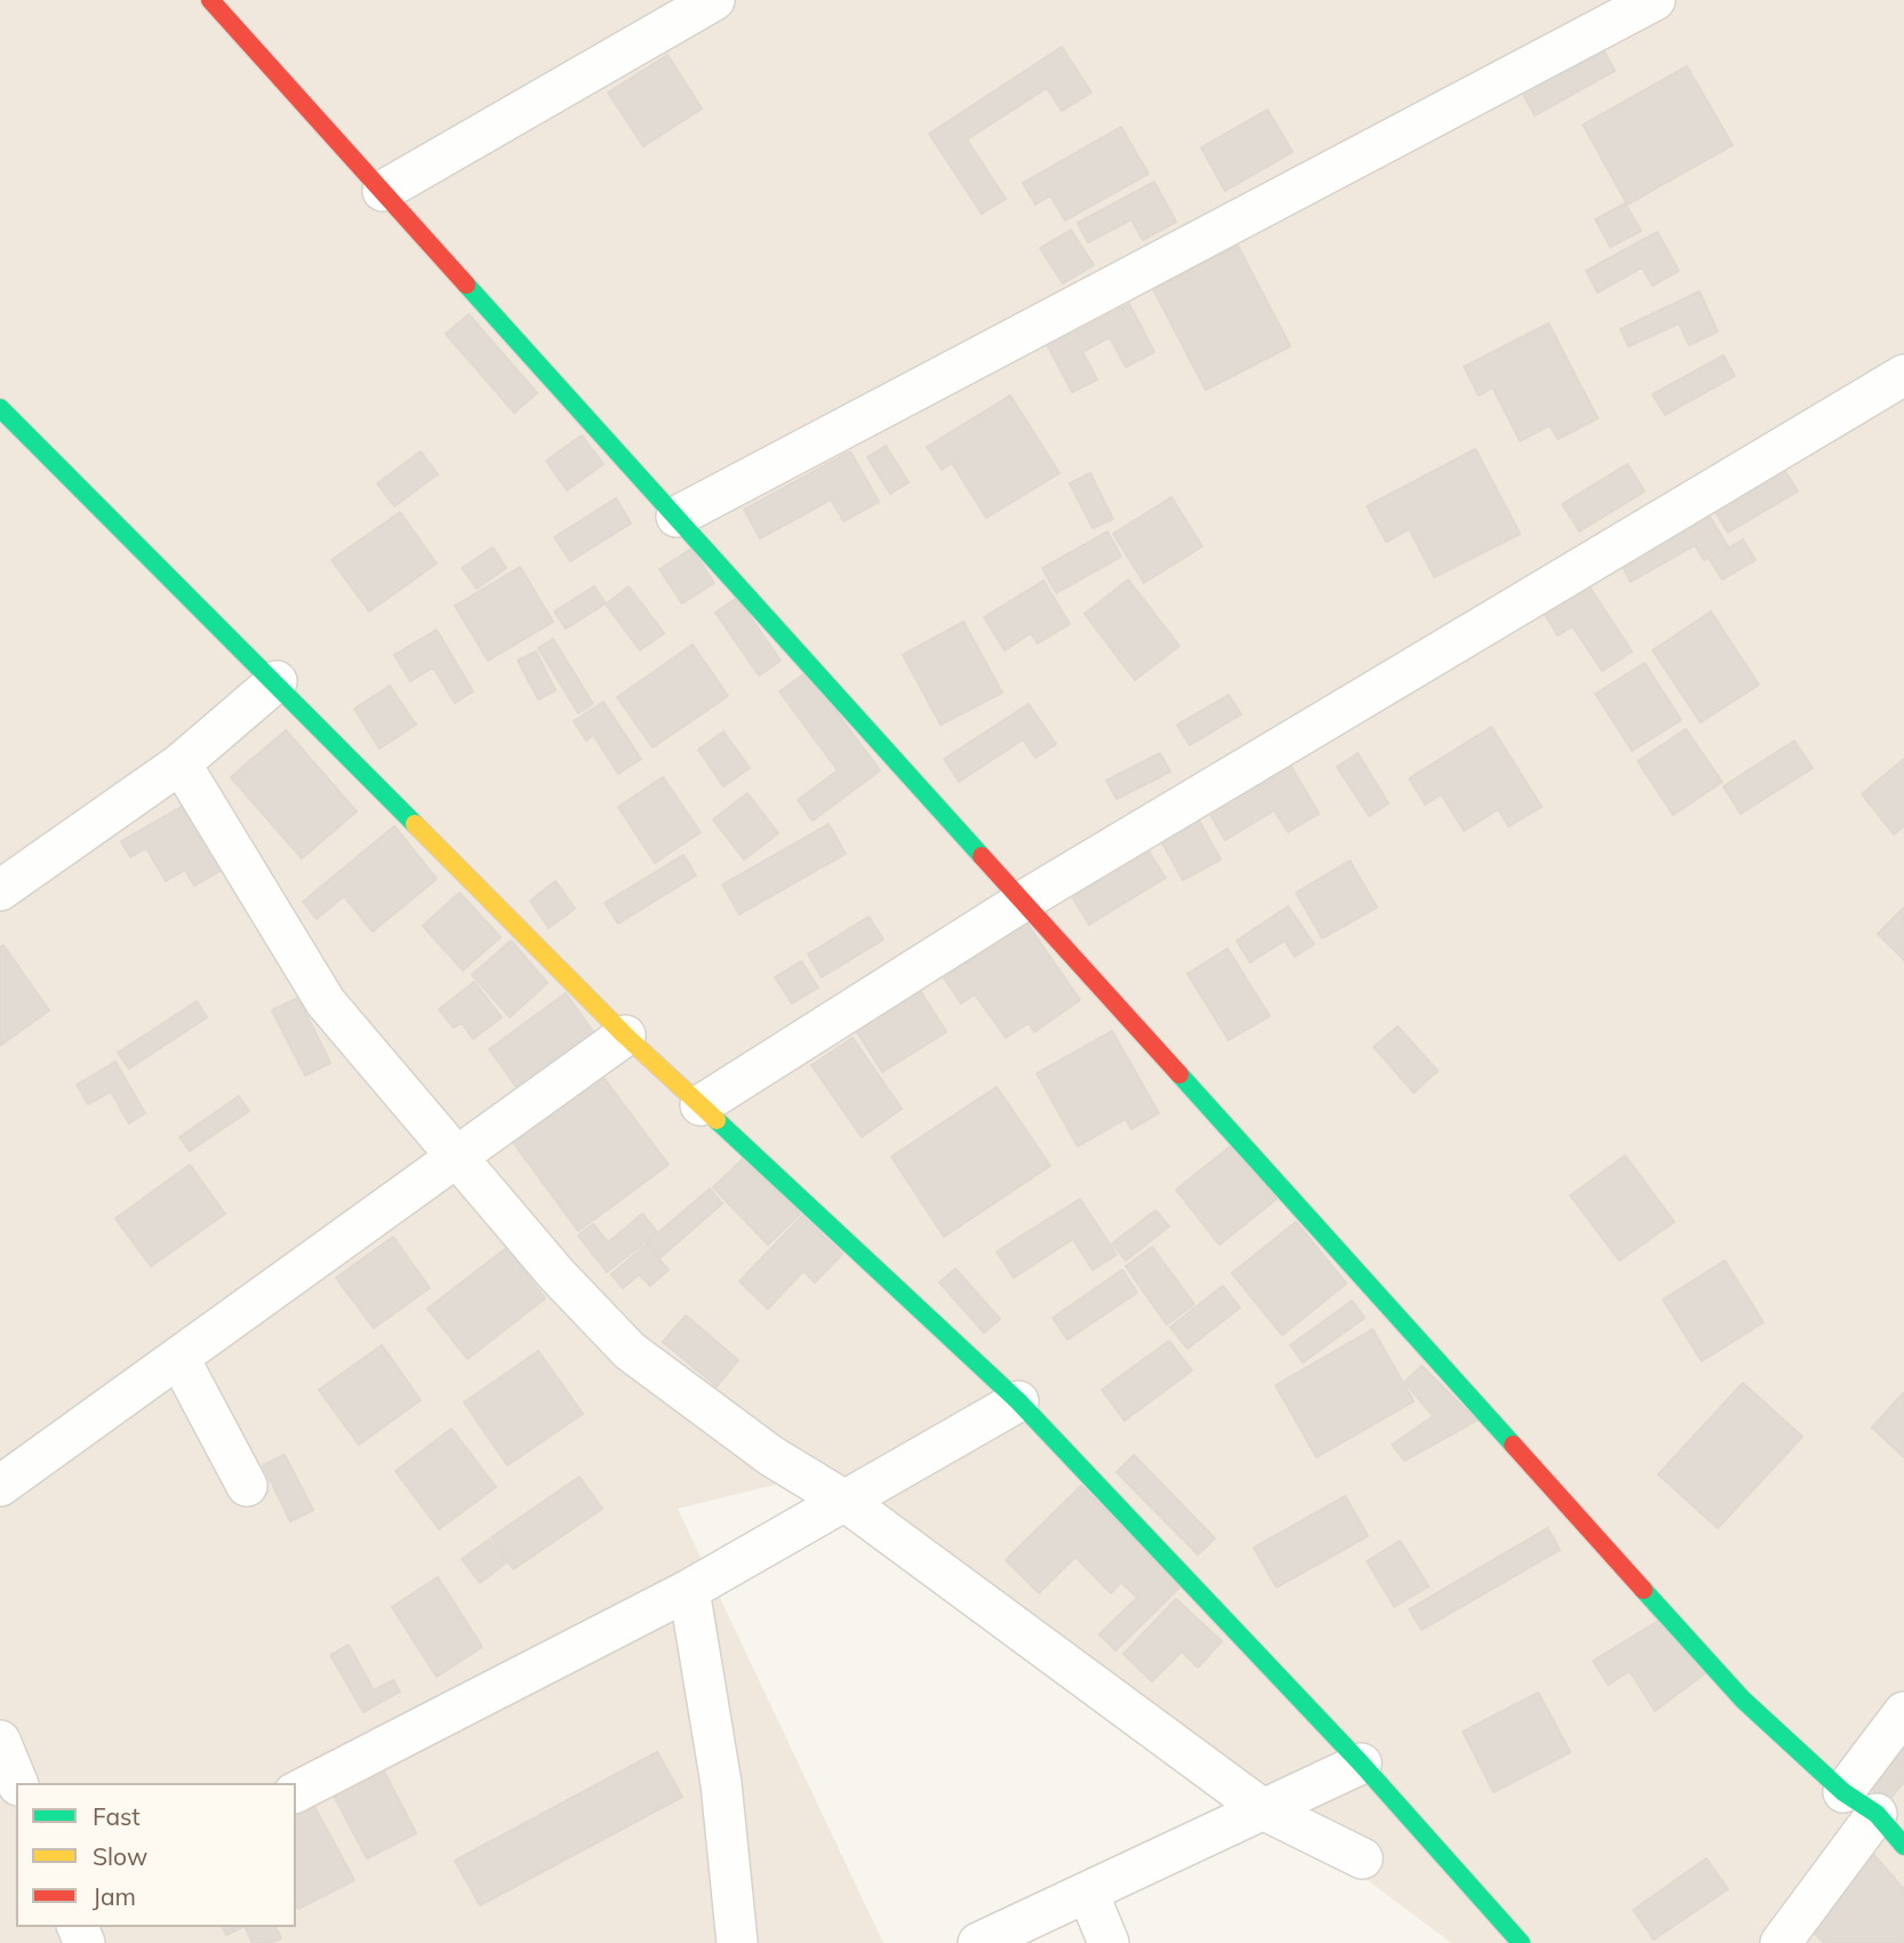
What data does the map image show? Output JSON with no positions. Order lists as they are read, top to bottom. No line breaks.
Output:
{"legend":["Fast","Slow","Jam"]}
